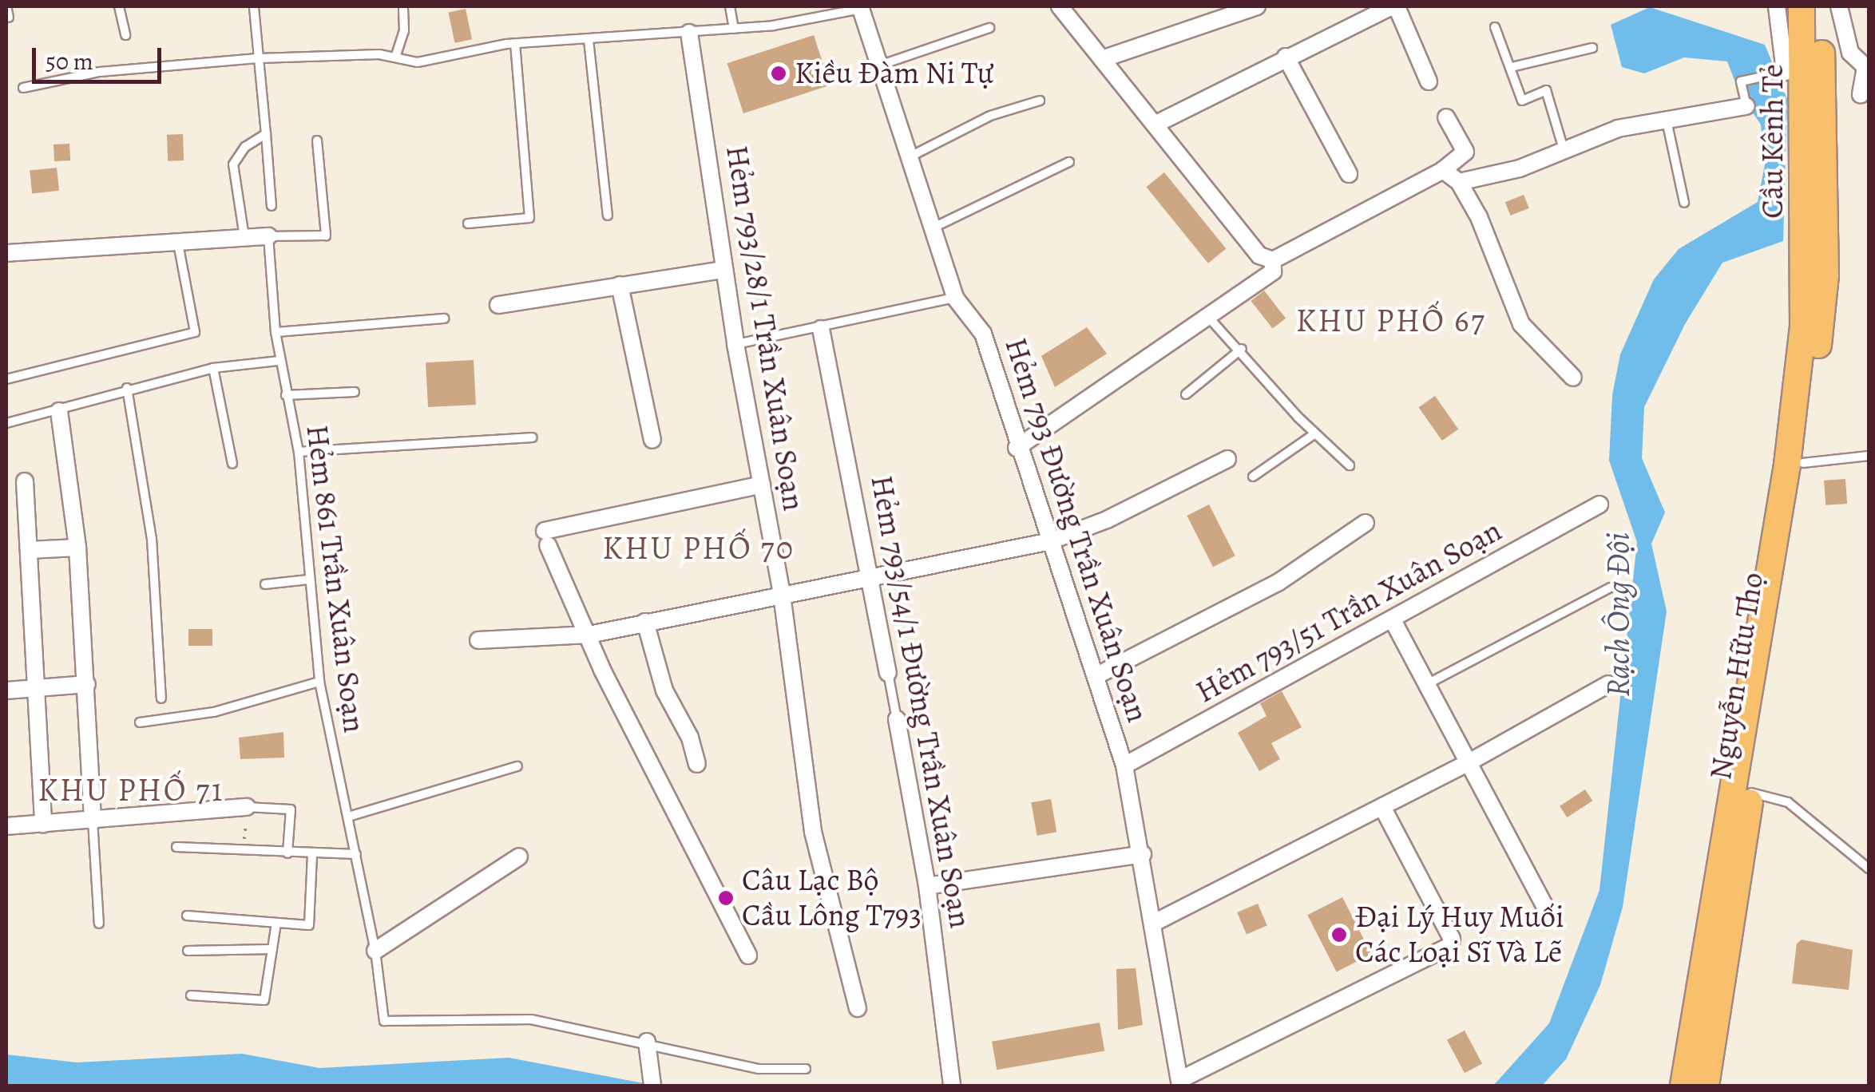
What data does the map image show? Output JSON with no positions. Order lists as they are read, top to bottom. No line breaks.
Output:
{"streets":{"main road":["Cầu Kênh Tẻ","Nguyễn Hữu Thọ"],"street":["Hẻm 793/28/1 Trần Xuân Soạn","Hẻm 793 Đường Trần Xuân Soạn","Hẻm 793/51 Trần Xuân Soạn","Hẻm 793/54/1 Đường Trần Xuân Soạn"],"lane":["Hẻm 861 Trần Xuân Soạn"]},"crossings":[["Cầu Kênh Tẻ","Nguyễn Hữu Thọ"],["Hẻm 793 Đường Trần Xuân Soạn","Hẻm 793/51 Trần Xuân Soạn"]],"districts":["KHU PHỐ 67","KHU PHỐ 70","KHU PHỐ 71"],"water":["Rạch Ông Đội"],"places":["Kiều Đàm Ni Tự","Câu Lạc Bộ Cầu Lông T793","Đại Lý Huy Muối Các Loại Sĩ Và Lẽ"],"scale_bar":"50 m"}
